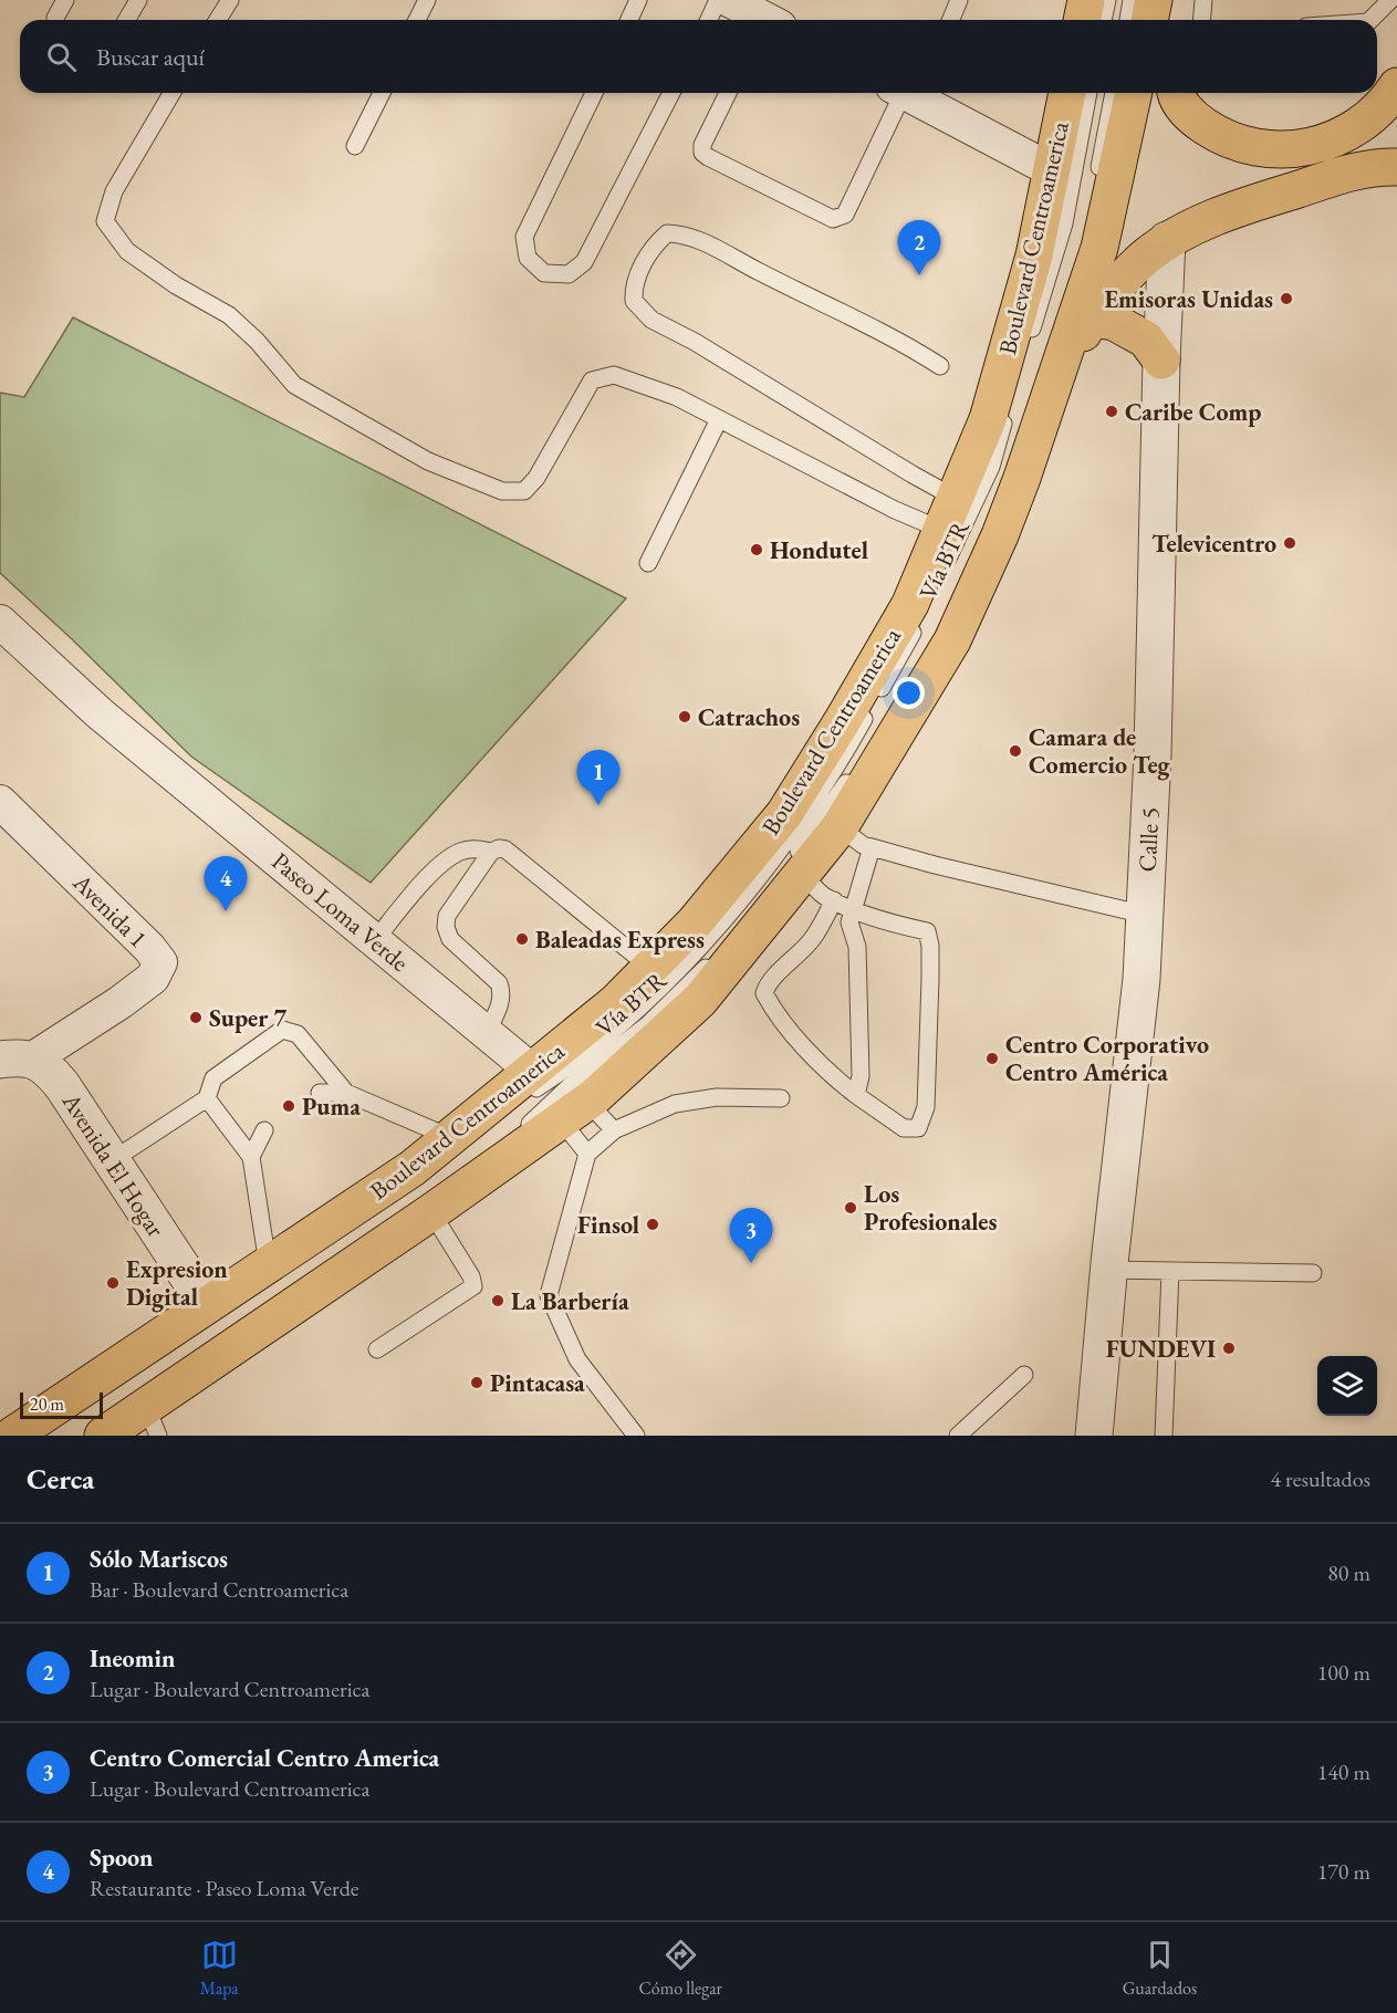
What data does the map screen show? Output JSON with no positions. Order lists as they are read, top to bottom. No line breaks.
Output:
{"streets":{"main road":["Boulevard Centroamerica"],"street":["Calle 5","Avenida 1","Paseo Loma Verde","Avenida El Hogar"],"lane":["Vía BTR"]},"crossings":[["Boulevard Centroamerica","Vía BTR"],["Boulevard Centroamerica","Paseo Loma Verde"],["Boulevard Centroamerica","Avenida El Hogar"],["Avenida 1","Avenida El Hogar"]],"places":["Emisoras Unidas","Caribe Comp","Televicentro","Hondutel","Catrachos","Camara de Comercio Teg","Baleadas Express","Super 7","Centro Corporativo Centro América","Puma","Los Profesionales","Finsol","Expresion Digital","La Barbería","FUNDEVI","Pintacasa"],"scale_bar":"20 m","page":{"search":"Buscar aquí","pins":["2","1","4","3"],"scale":"20 m","heading":["Cerca","4 resultados"],"list":[{"mark":"1","name":"Sólo Mariscos","note":"Bar · Boulevard Centroamerica","value":"80 m"},{"mark":"2","name":"Ineomin","note":"Lugar · Boulevard Centroamerica","value":"100 m"},{"mark":"3","name":"Centro Comercial Centro America","note":"Lugar · Boulevard Centroamerica","value":"140 m"},{"mark":"4","name":"Spoon","note":"Restaurante · Paseo Loma Verde","value":"170 m"}],"nav":["Mapa","Cómo llegar","Guardados"]}}
